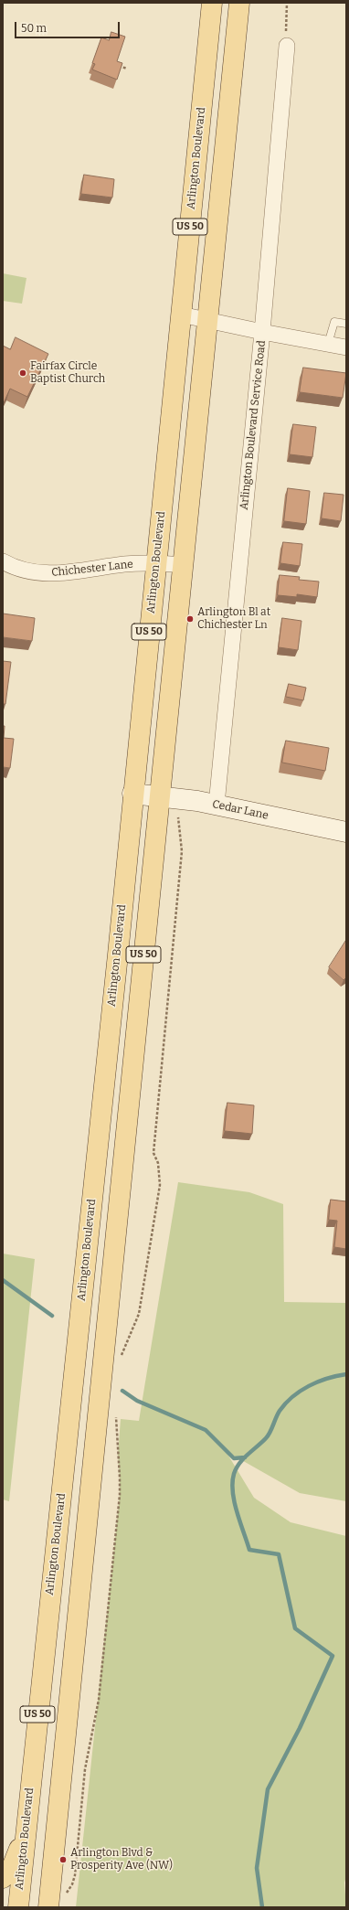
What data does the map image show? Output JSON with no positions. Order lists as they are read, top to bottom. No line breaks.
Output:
{"streets":{"main road":["Arlington Boulevard","US 50","Cedar Lane"],"street":["Arlington Boulevard Service Road","Chichester Lane"]},"crossings":[["Arlington Boulevard","Chichester Lane"],["Arlington Boulevard","Cedar Lane"],["US 50","Chichester Lane"],["US 50","Cedar Lane"],["Arlington Boulevard Service Road","Cedar Lane"]],"places":["Fairfax Circle Baptist Church","Arlington Bl at Chichester Ln","Arlington Blvd & Prosperity Ave (NW)"],"scale_bar":"50 m"}
